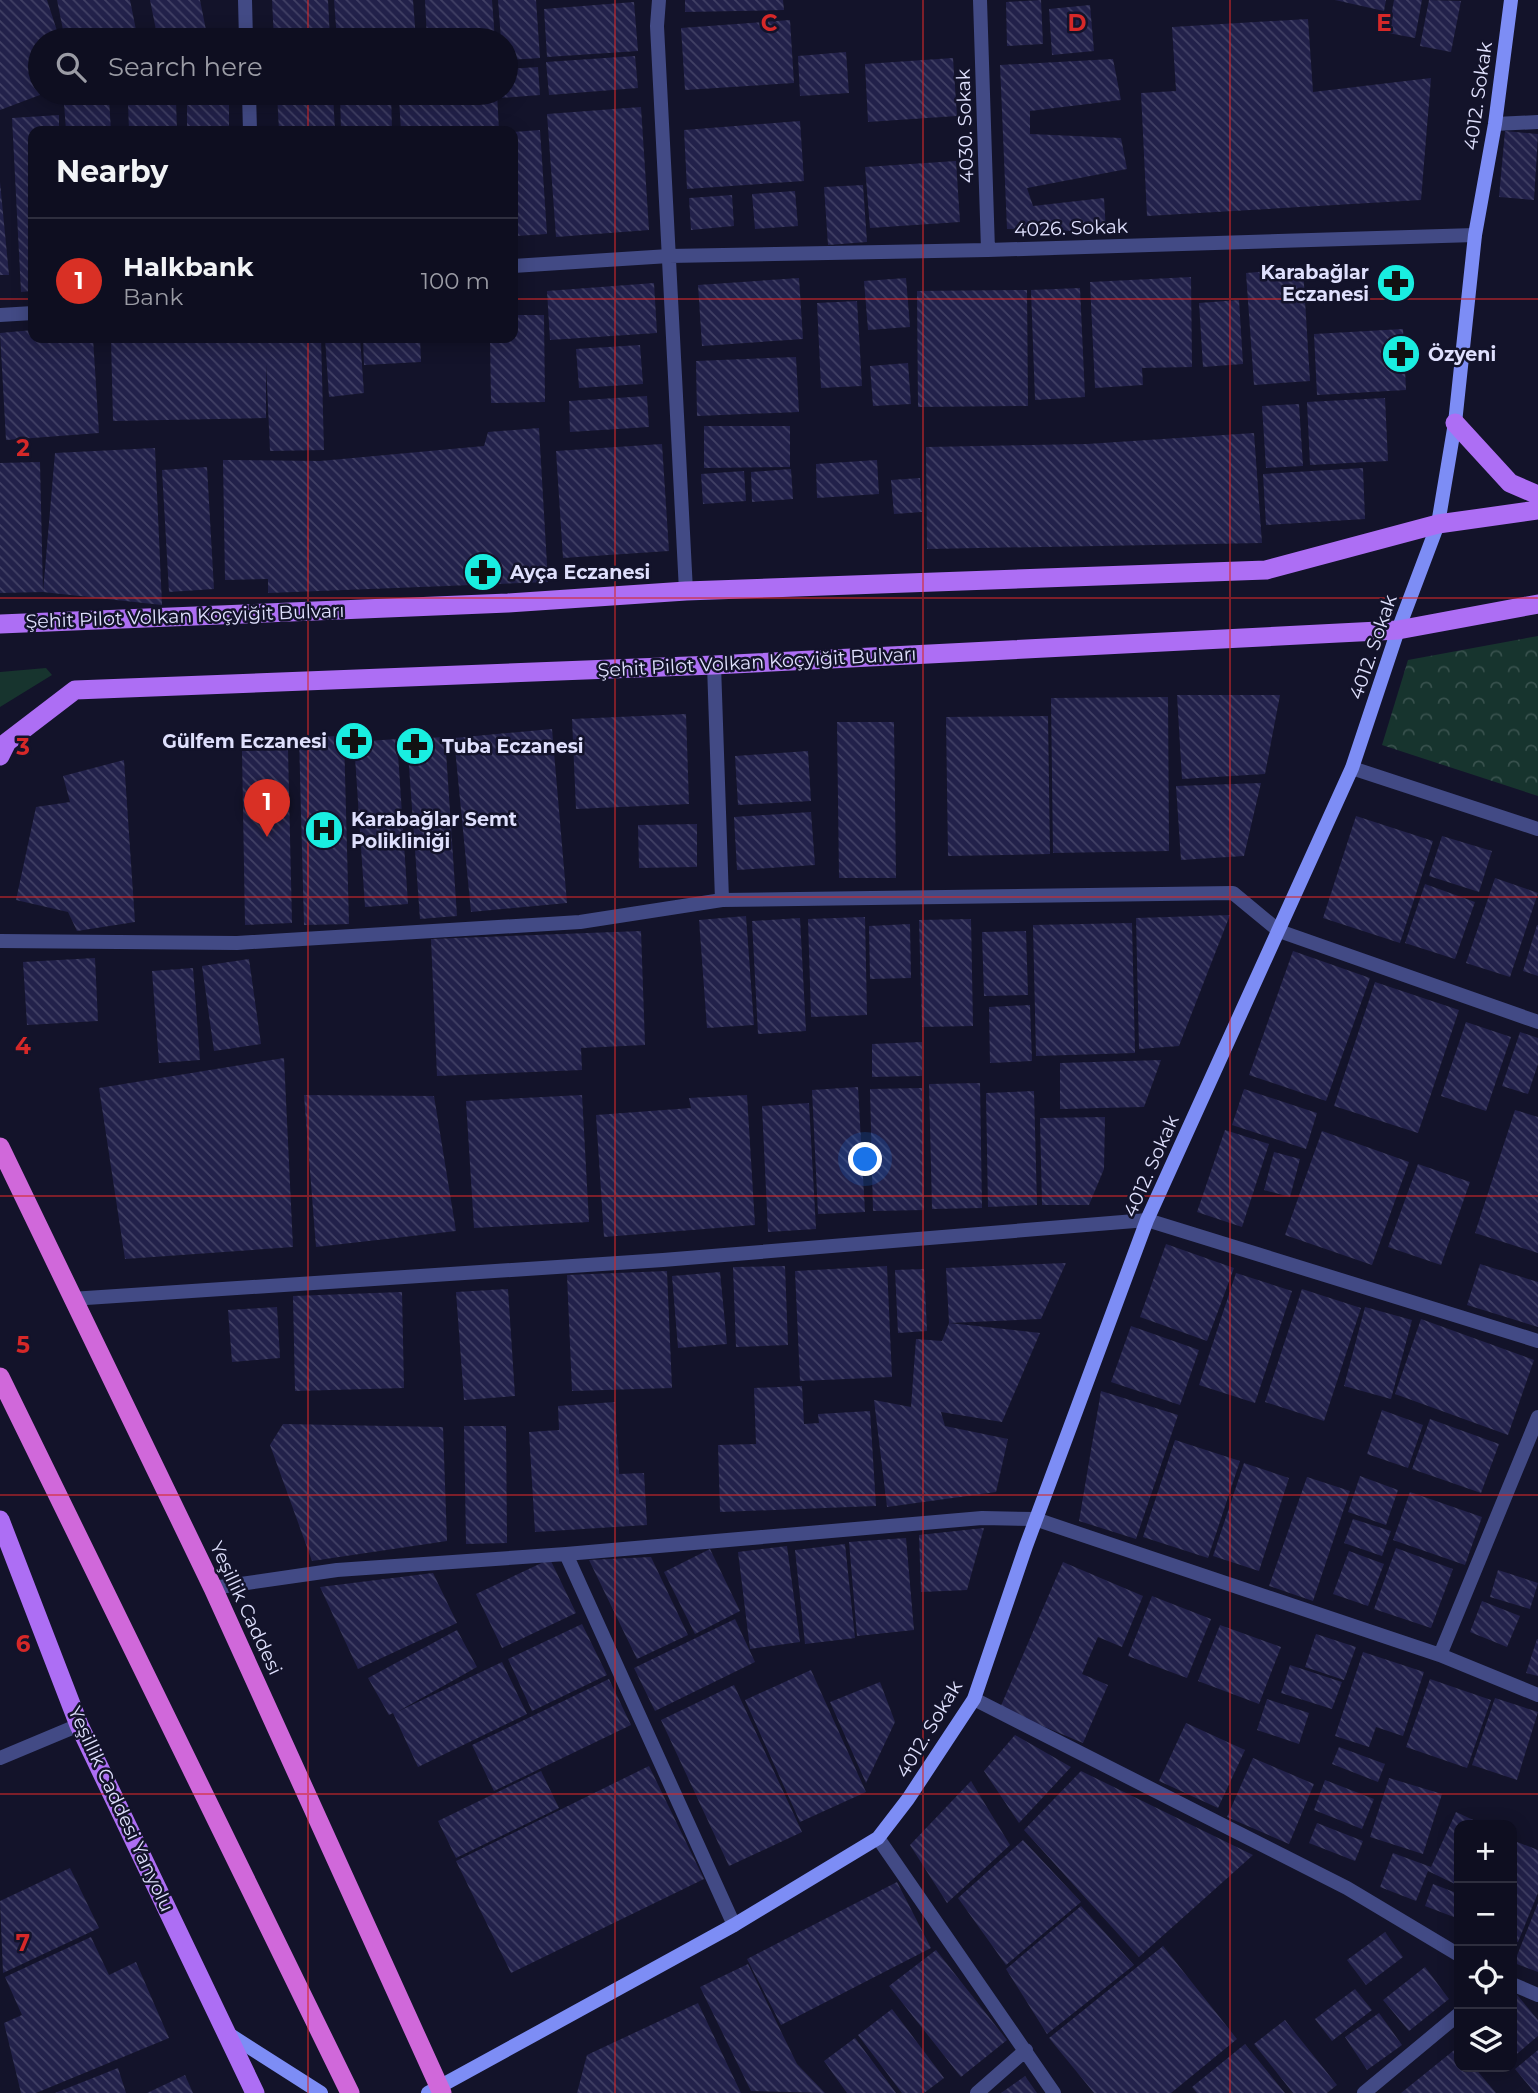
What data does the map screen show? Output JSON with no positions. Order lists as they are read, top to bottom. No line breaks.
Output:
{"streets":{"highway":["Yeşillik Caddesi"],"main road":["4012. Sokak","Şehit Pilot Volkan Koçyiğit Bulvarı","Yeşillik Caddesi Yanyolu"],"street":["4030. Sokak","4026. Sokak"]},"crossings":[["4012. Sokak","4026. Sokak"],["4012. Sokak","Şehit Pilot Volkan Koçyiğit Bulvarı"],["4012. Sokak","Yeşillik Caddesi"],["4030. Sokak","4026. Sokak"]],"places":{"pharmacy":["Karabağlar Eczanesi","Özyeni","Ayça Eczanesi","Gülfem Eczanesi","Tuba Eczanesi"],"hospital":["Karabağlar Semt Polikliniği"]},"page":{"search":"Search here","heading":"Nearby","list":[{"mark":"1","name":"Halkbank","note":"Bank","value":"100 m"}],"pins":"1","map_buttons":["+","−"]},"grid":{"columns":["C","D","E"],"rows":["2","3","4","5","6","7"]}}
